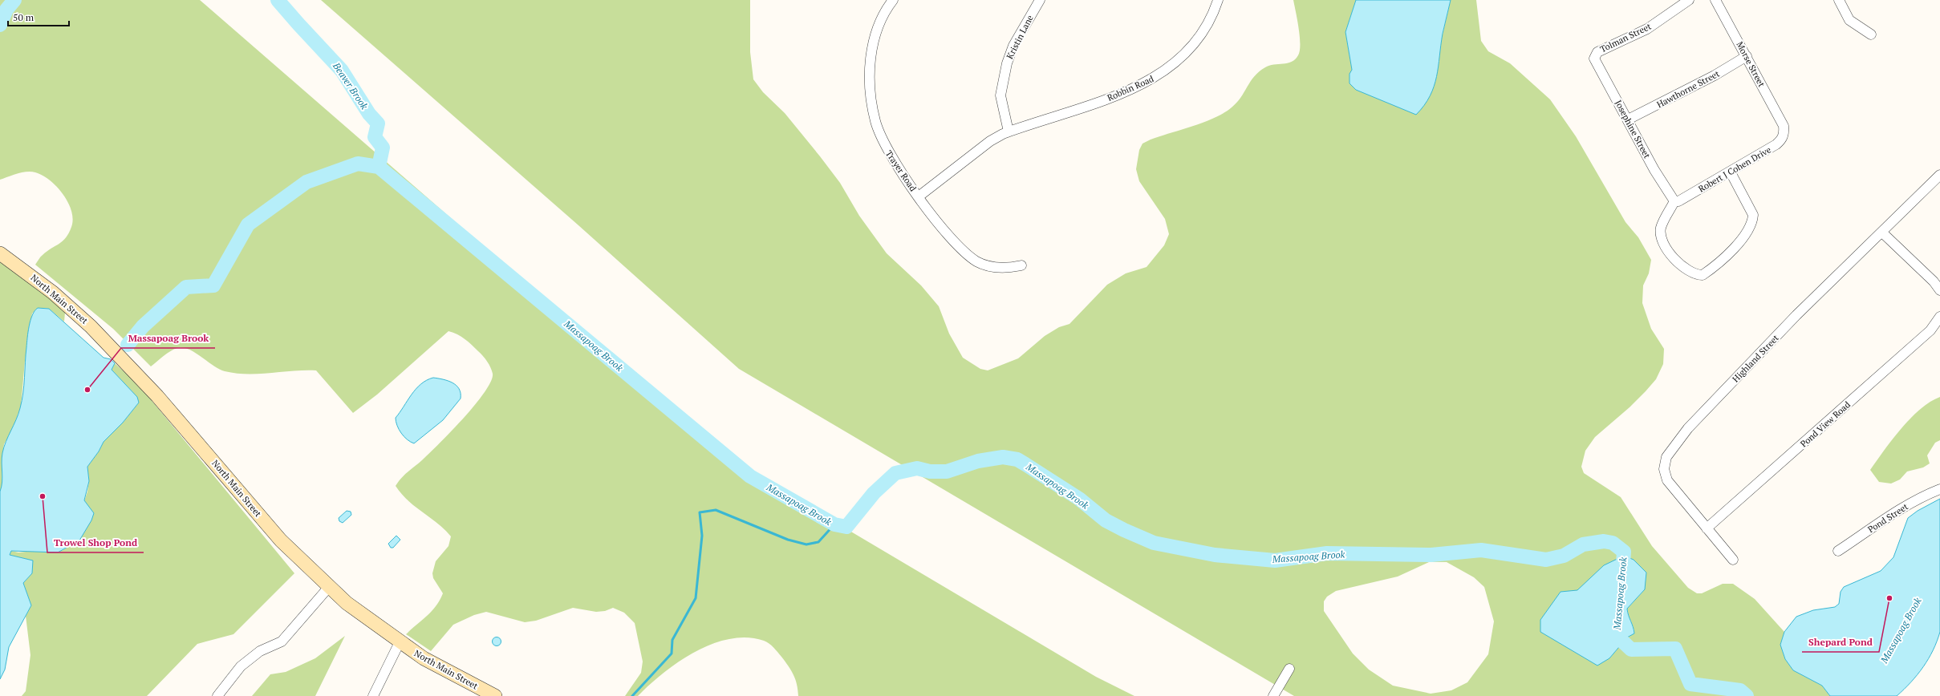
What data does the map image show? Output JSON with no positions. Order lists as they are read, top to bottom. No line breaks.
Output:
{"streets":{"main road":["North Main Street"],"street":["Kristin Lane","Tolman Street","Morse Street","Robbin Road","Hawthorne Street","Josephine Street","Robert J Cohen Drive","Trayer Road","Highland Street","Pond View Road","Pond Street"]},"crossings":[["Kristin Lane","Robbin Road"],["Tolman Street","Josephine Street"],["Morse Street","Hawthorne Street"],["Morse Street","Robert J Cohen Drive"],["Robbin Road","Trayer Road"],["Hawthorne Street","Josephine Street"],["Josephine Street","Robert J Cohen Drive"],["Highland Street","Pond View Road"]],"water":["Beaver Brook","Massapoag Brook"],"places":["Massapoag Brook","Trowel Shop Pond","Shepard Pond"],"scale_bar":"50 m"}
